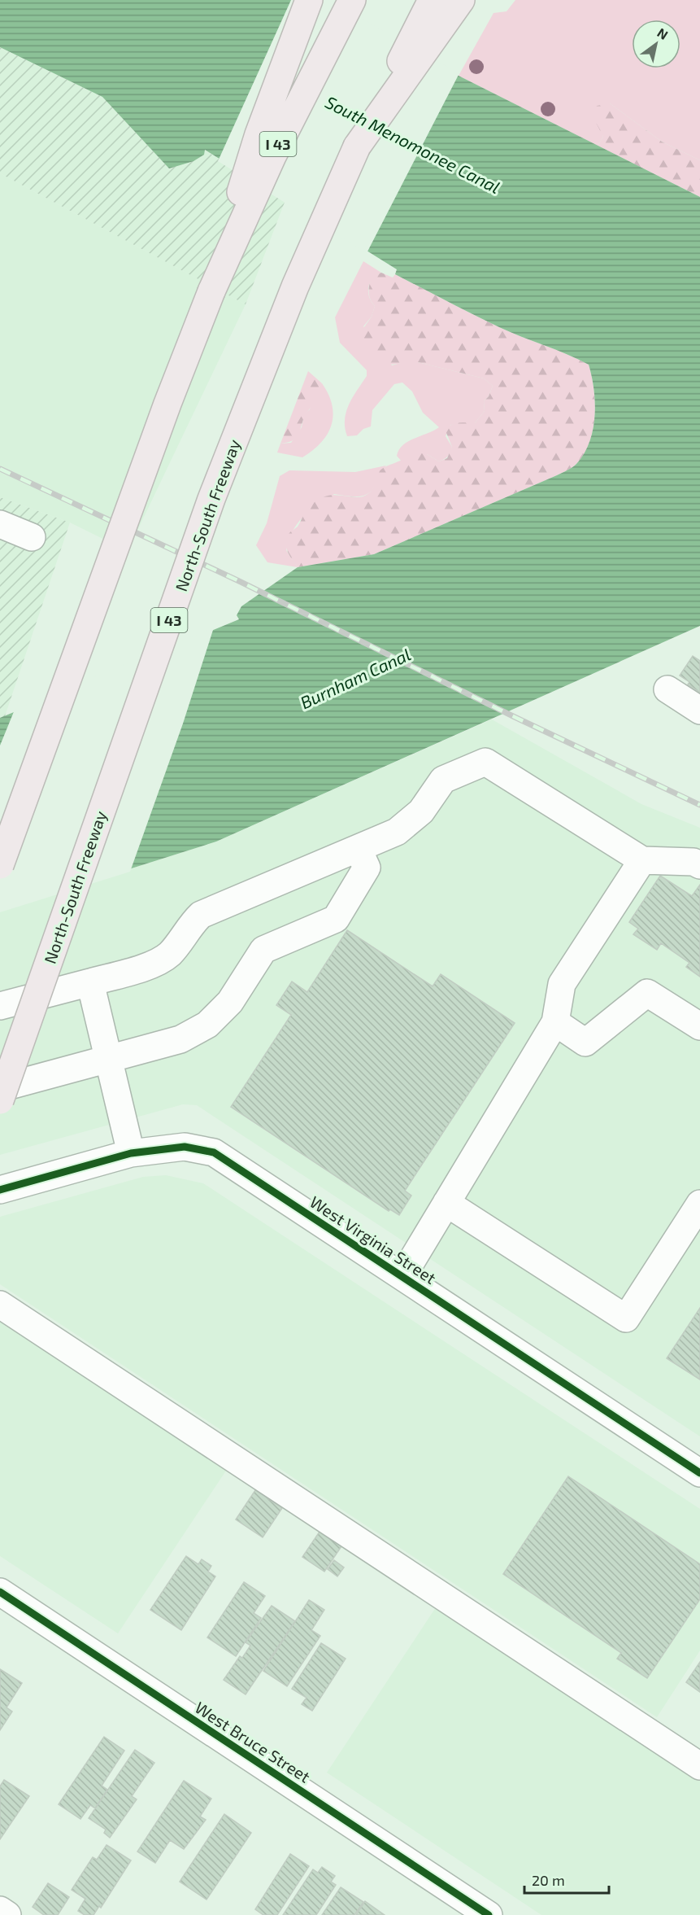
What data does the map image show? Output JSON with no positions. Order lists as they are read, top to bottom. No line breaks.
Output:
{"streets":{"highway":["I 43","North-South Freeway"],"street":["West Virginia Street","West Bruce Street"]},"water":["South Menomonee Canal","Burnham Canal"],"scale_bar":"20 m","north":"top right"}
